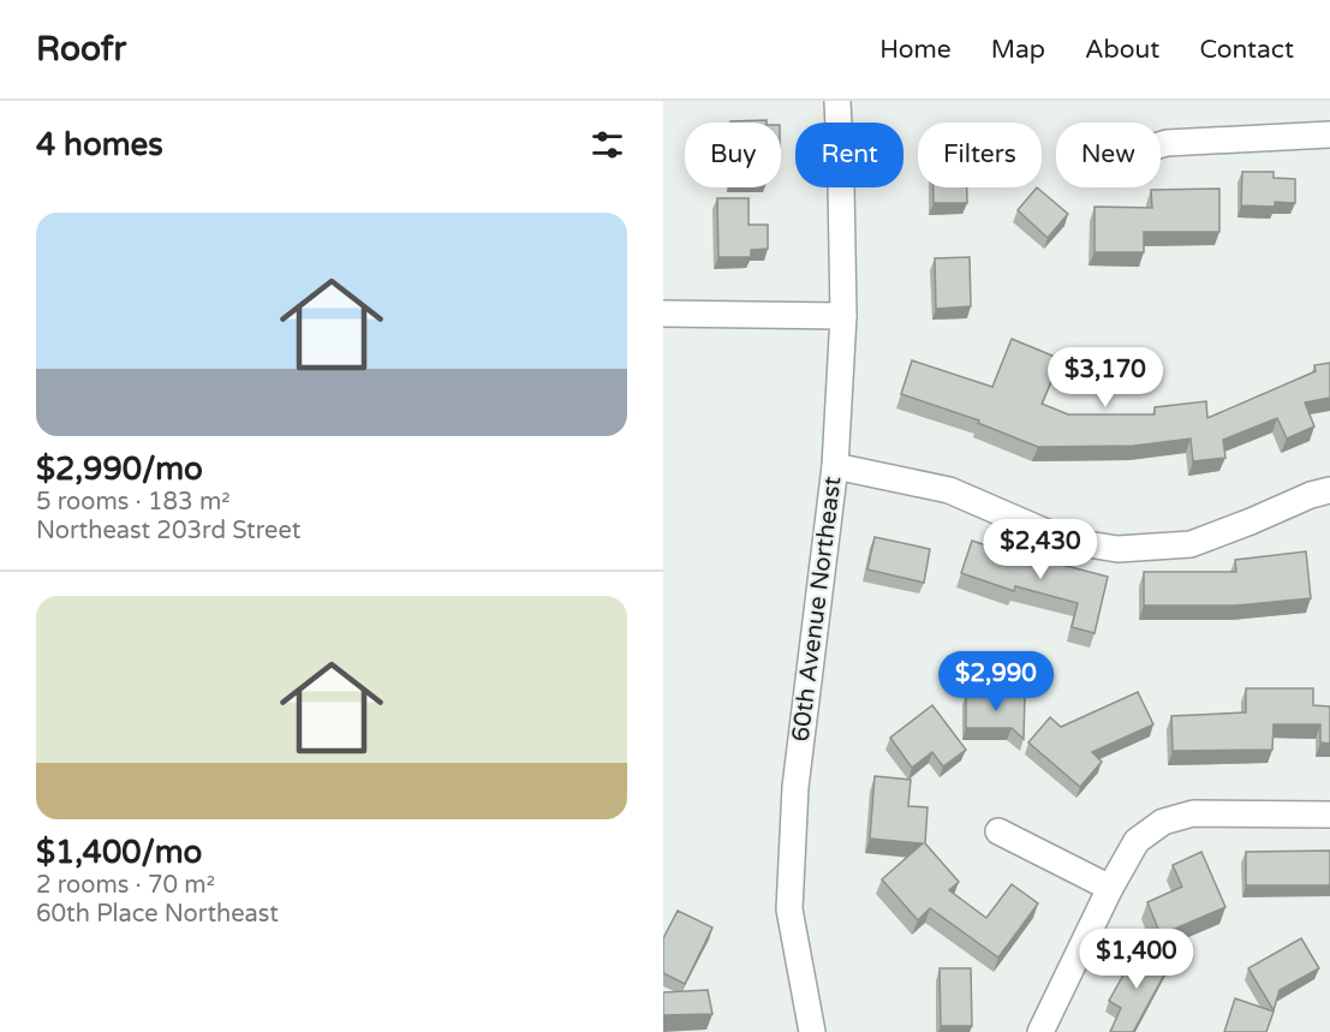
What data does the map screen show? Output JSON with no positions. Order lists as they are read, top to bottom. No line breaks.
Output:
{"streets":{"street":["60th Avenue Northeast"]},"page":{"header":"Roofr","nav":["Home","Map","About","Contact"],"heading":"4 homes","chip":["Buy","Rent","Filters","New"],"list":[{"name":"$2,990/mo","note":"5 rooms · 183 m² · Northeast 203rd Street"},{"name":"$1,400/mo","note":"2 rooms · 70 m² · 60th Place Northeast"}],"price":["$3,170","$2,430","$2,990","$1,400"]}}
